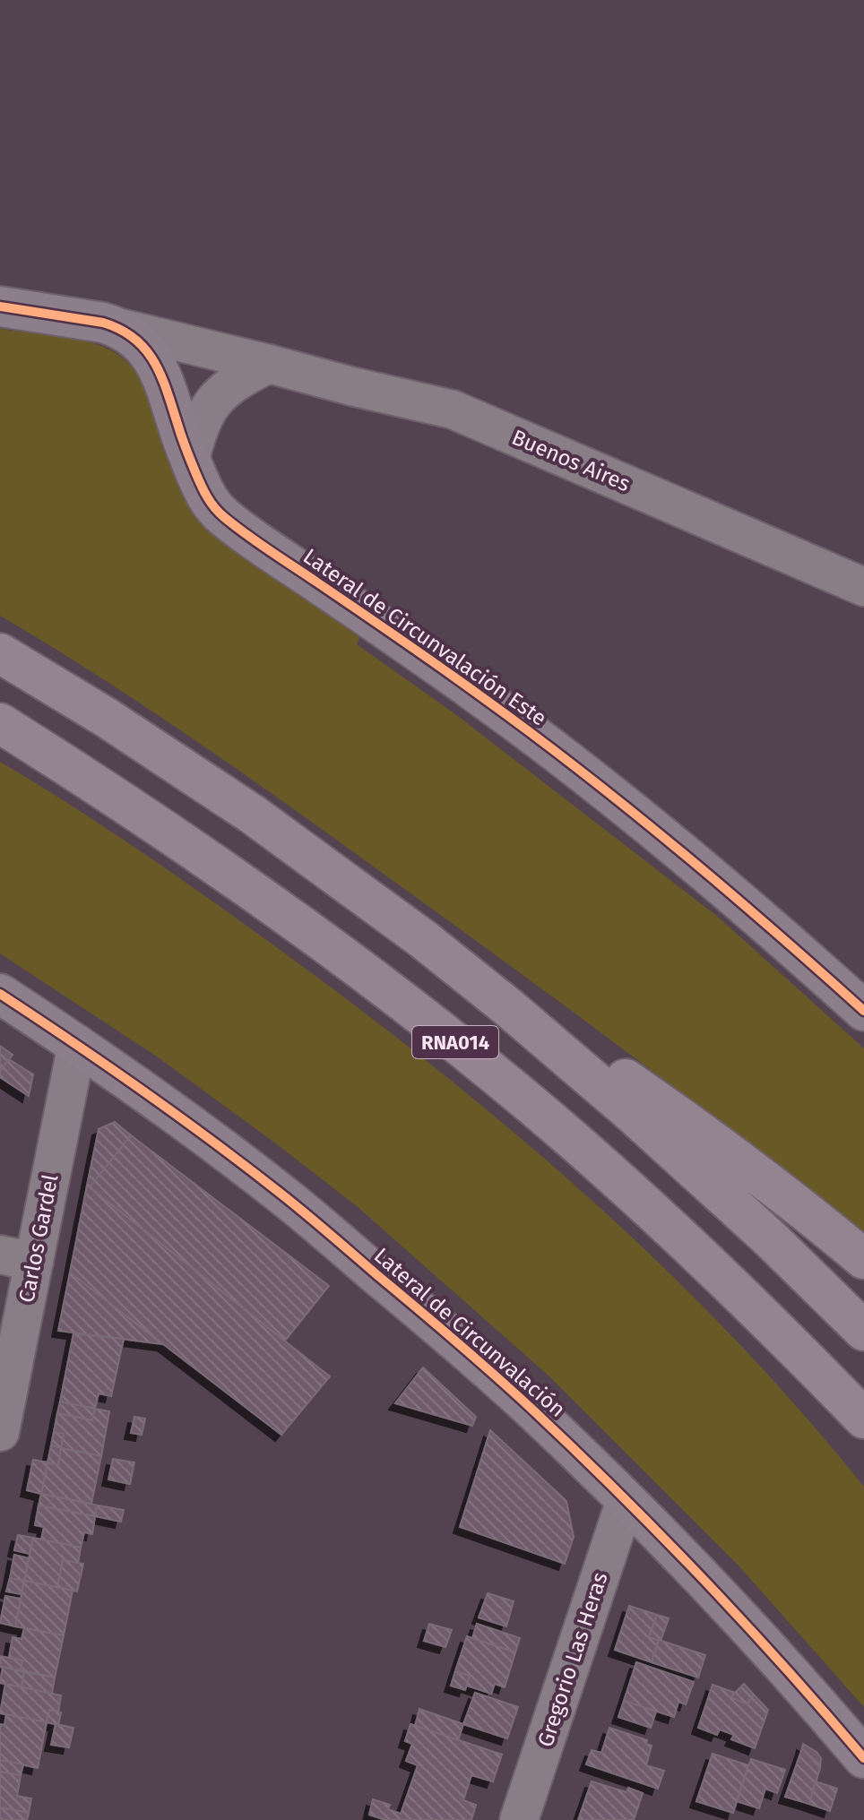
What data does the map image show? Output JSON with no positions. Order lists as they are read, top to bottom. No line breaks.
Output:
{"streets":{"highway":["RNA014"],"street":["Buenos Aires","Lateral de Circunvalación Este","Carlos Gardel","Lateral de Circunvalación","Gregorio Las Heras"]},"crossings":[["Buenos Aires","Lateral de Circunvalación Este"],["Carlos Gardel","Lateral de Circunvalación"],["Lateral de Circunvalación","Gregorio Las Heras"]]}
